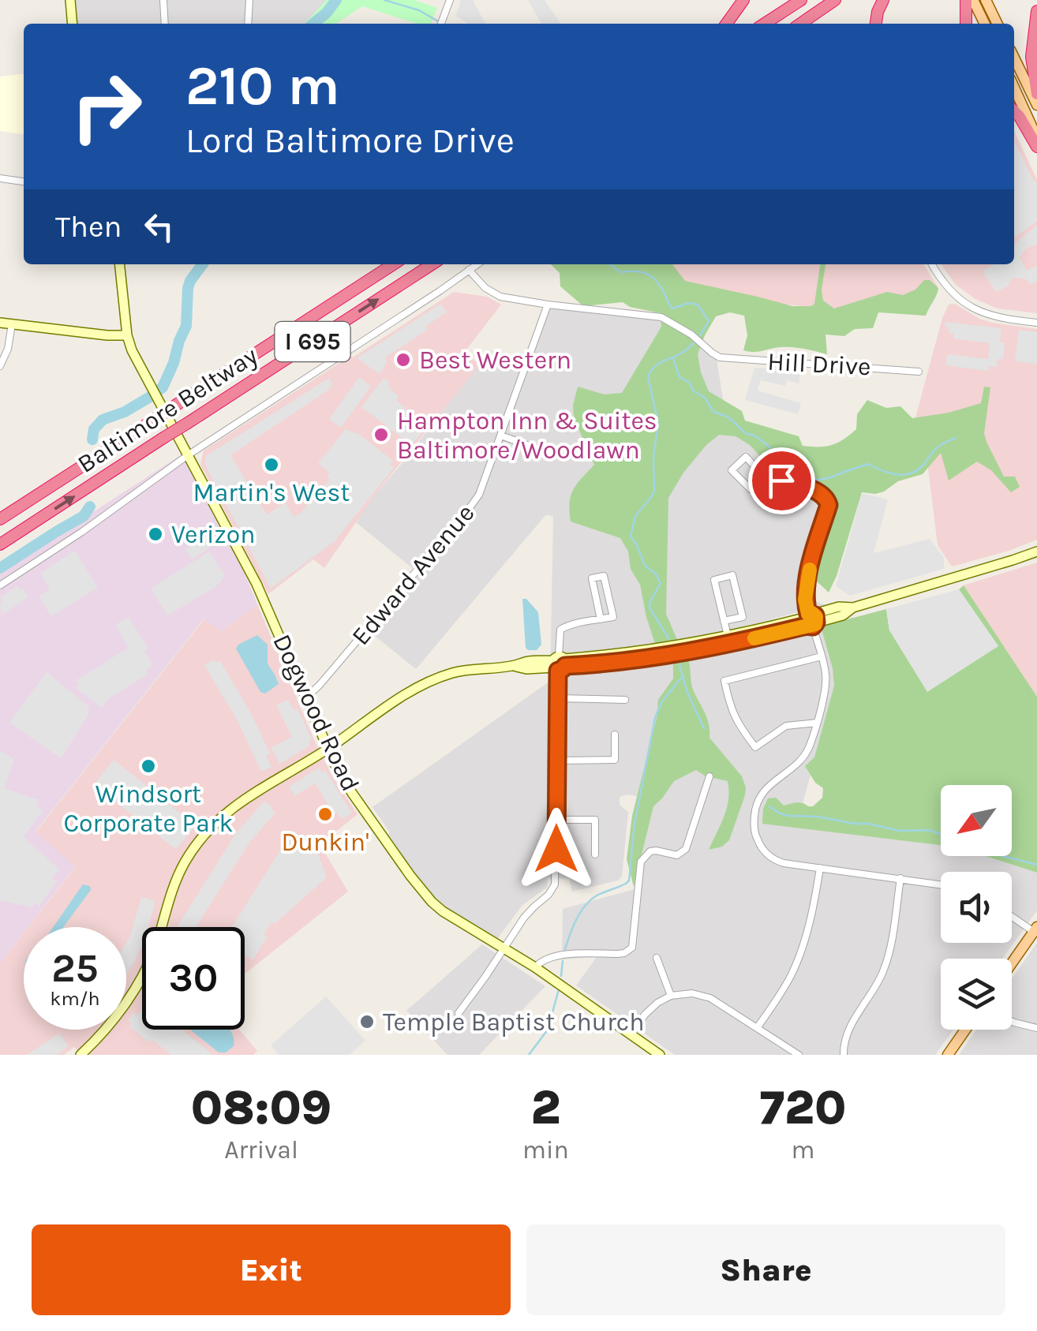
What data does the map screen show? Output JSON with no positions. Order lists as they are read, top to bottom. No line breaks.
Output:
{"streets":{"highway":["I 695","Baltimore Beltway"],"main road":["Dogwood Road"],"street":["Hill Drive","Edward Avenue"]},"crossings":[["Hill Drive","Edward Avenue"],["Edward Avenue","Dogwood Road"]],"places":["Best Western","Hampton Inn & Suites Baltimore/Woodlawn","Martin's West","Verizon","Windsort Corporate Park","Dunkin'","Temple Baptist Church"],"north":"bottom left","page":{"turn":["210 m","Lord Baltimore Drive"],"then":"Then","speed":"25 km/h","limit":"30","eta":["08:09","Arrival","2","min","720","m"],"buttons":["Exit","Share"]}}
